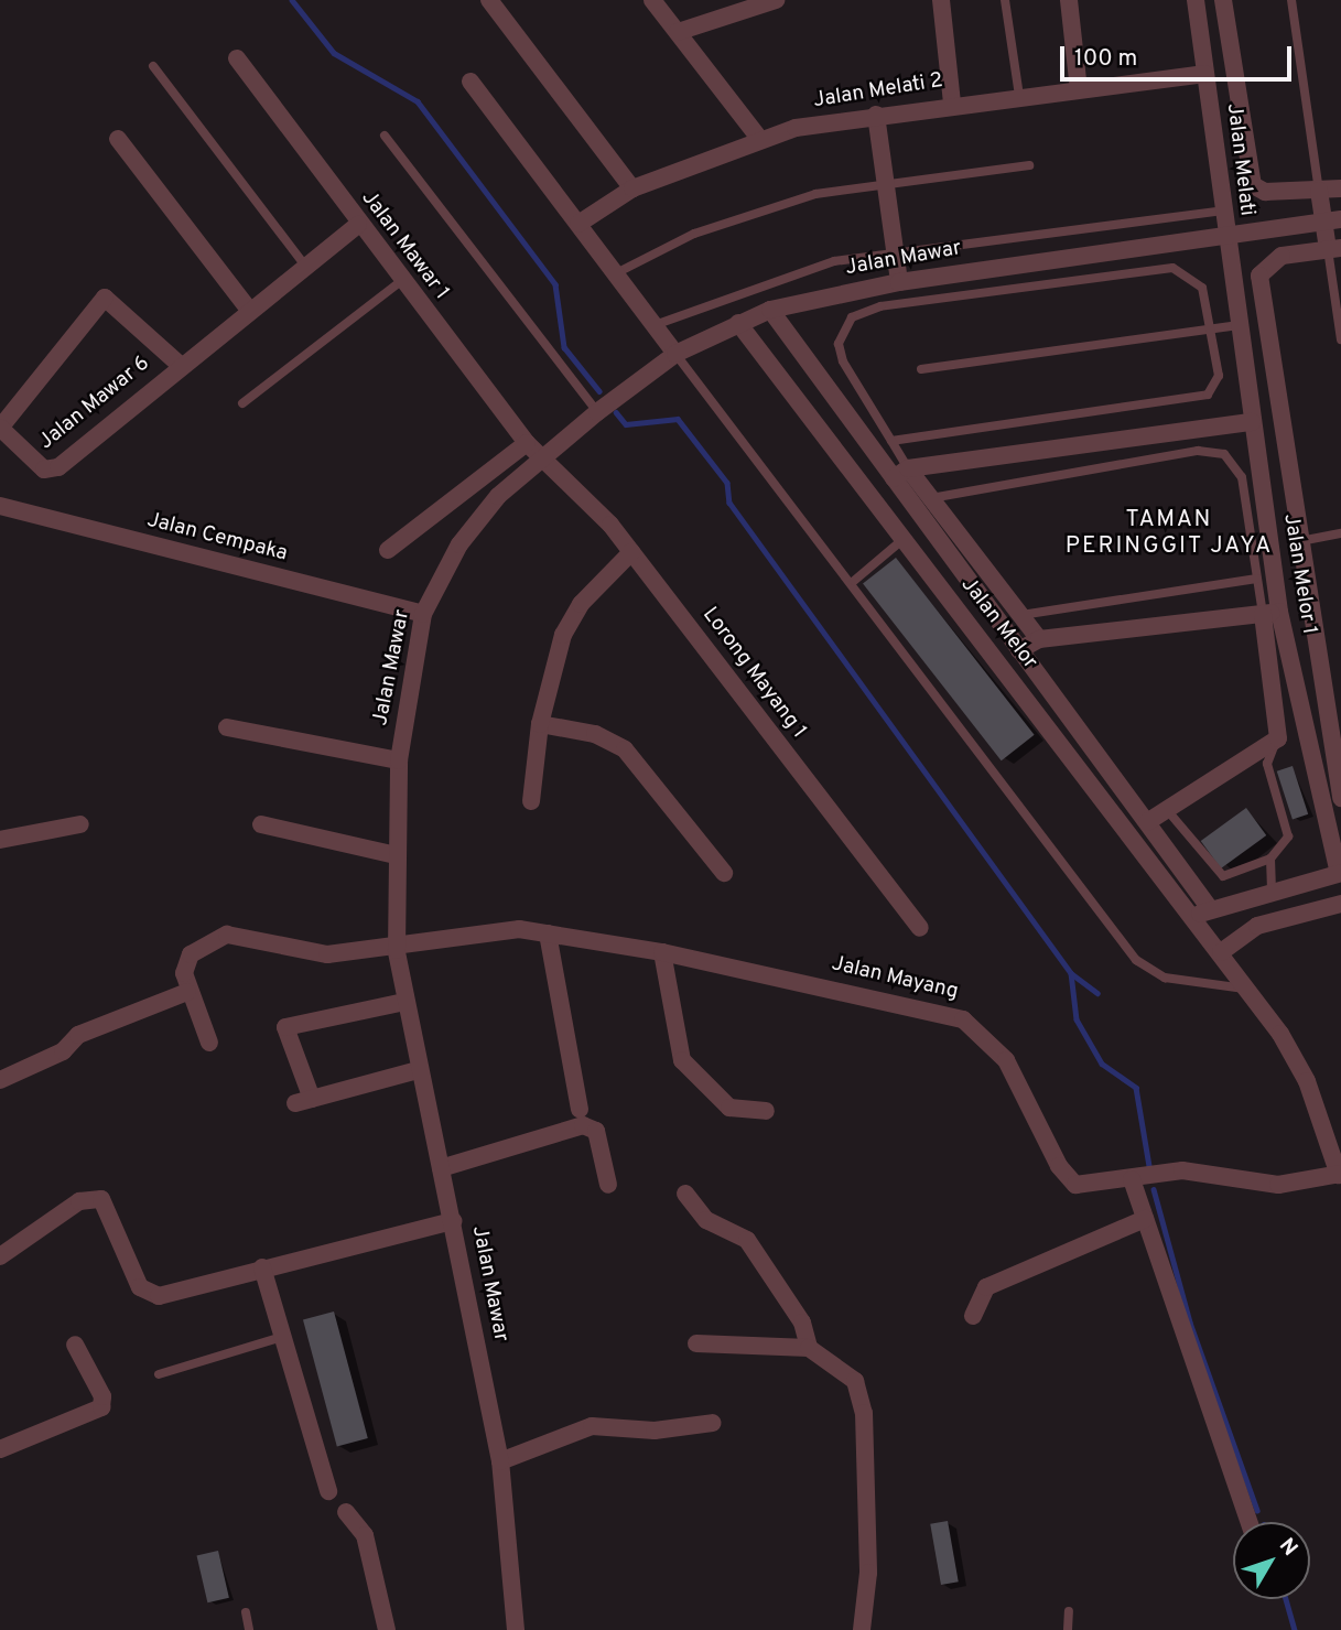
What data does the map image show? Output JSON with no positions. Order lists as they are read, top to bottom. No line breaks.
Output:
{"streets":{"street":["Jalan Melati 2","Jalan Melati","Jalan Mawar 1","Jalan Mawar","Jalan Mawar 6","Jalan Cempaka","Jalan Melor 1","Jalan Melor","Lorong Mayang 1","Jalan Mayang"]},"crossings":[["Jalan Melati 2","Jalan Melati"],["Jalan Melati","Jalan Mawar"],["Jalan Melati","Jalan Melor 1"],["Jalan Mawar 1","Jalan Mawar"],["Jalan Mawar 1","Jalan Mawar 6"],["Jalan Mawar 1","Lorong Mayang 1"],["Jalan Mawar","Jalan Cempaka"],["Jalan Mawar","Jalan Melor 1"],["Jalan Mawar","Jalan Melor"],["Jalan Mawar","Lorong Mayang 1"],["Jalan Mawar","Jalan Mayang"],["Jalan Melor","Jalan Mayang"]],"districts":["TAMAN PERINGGIT JAYA"],"scale_bar":"100 m","north":"top right"}
